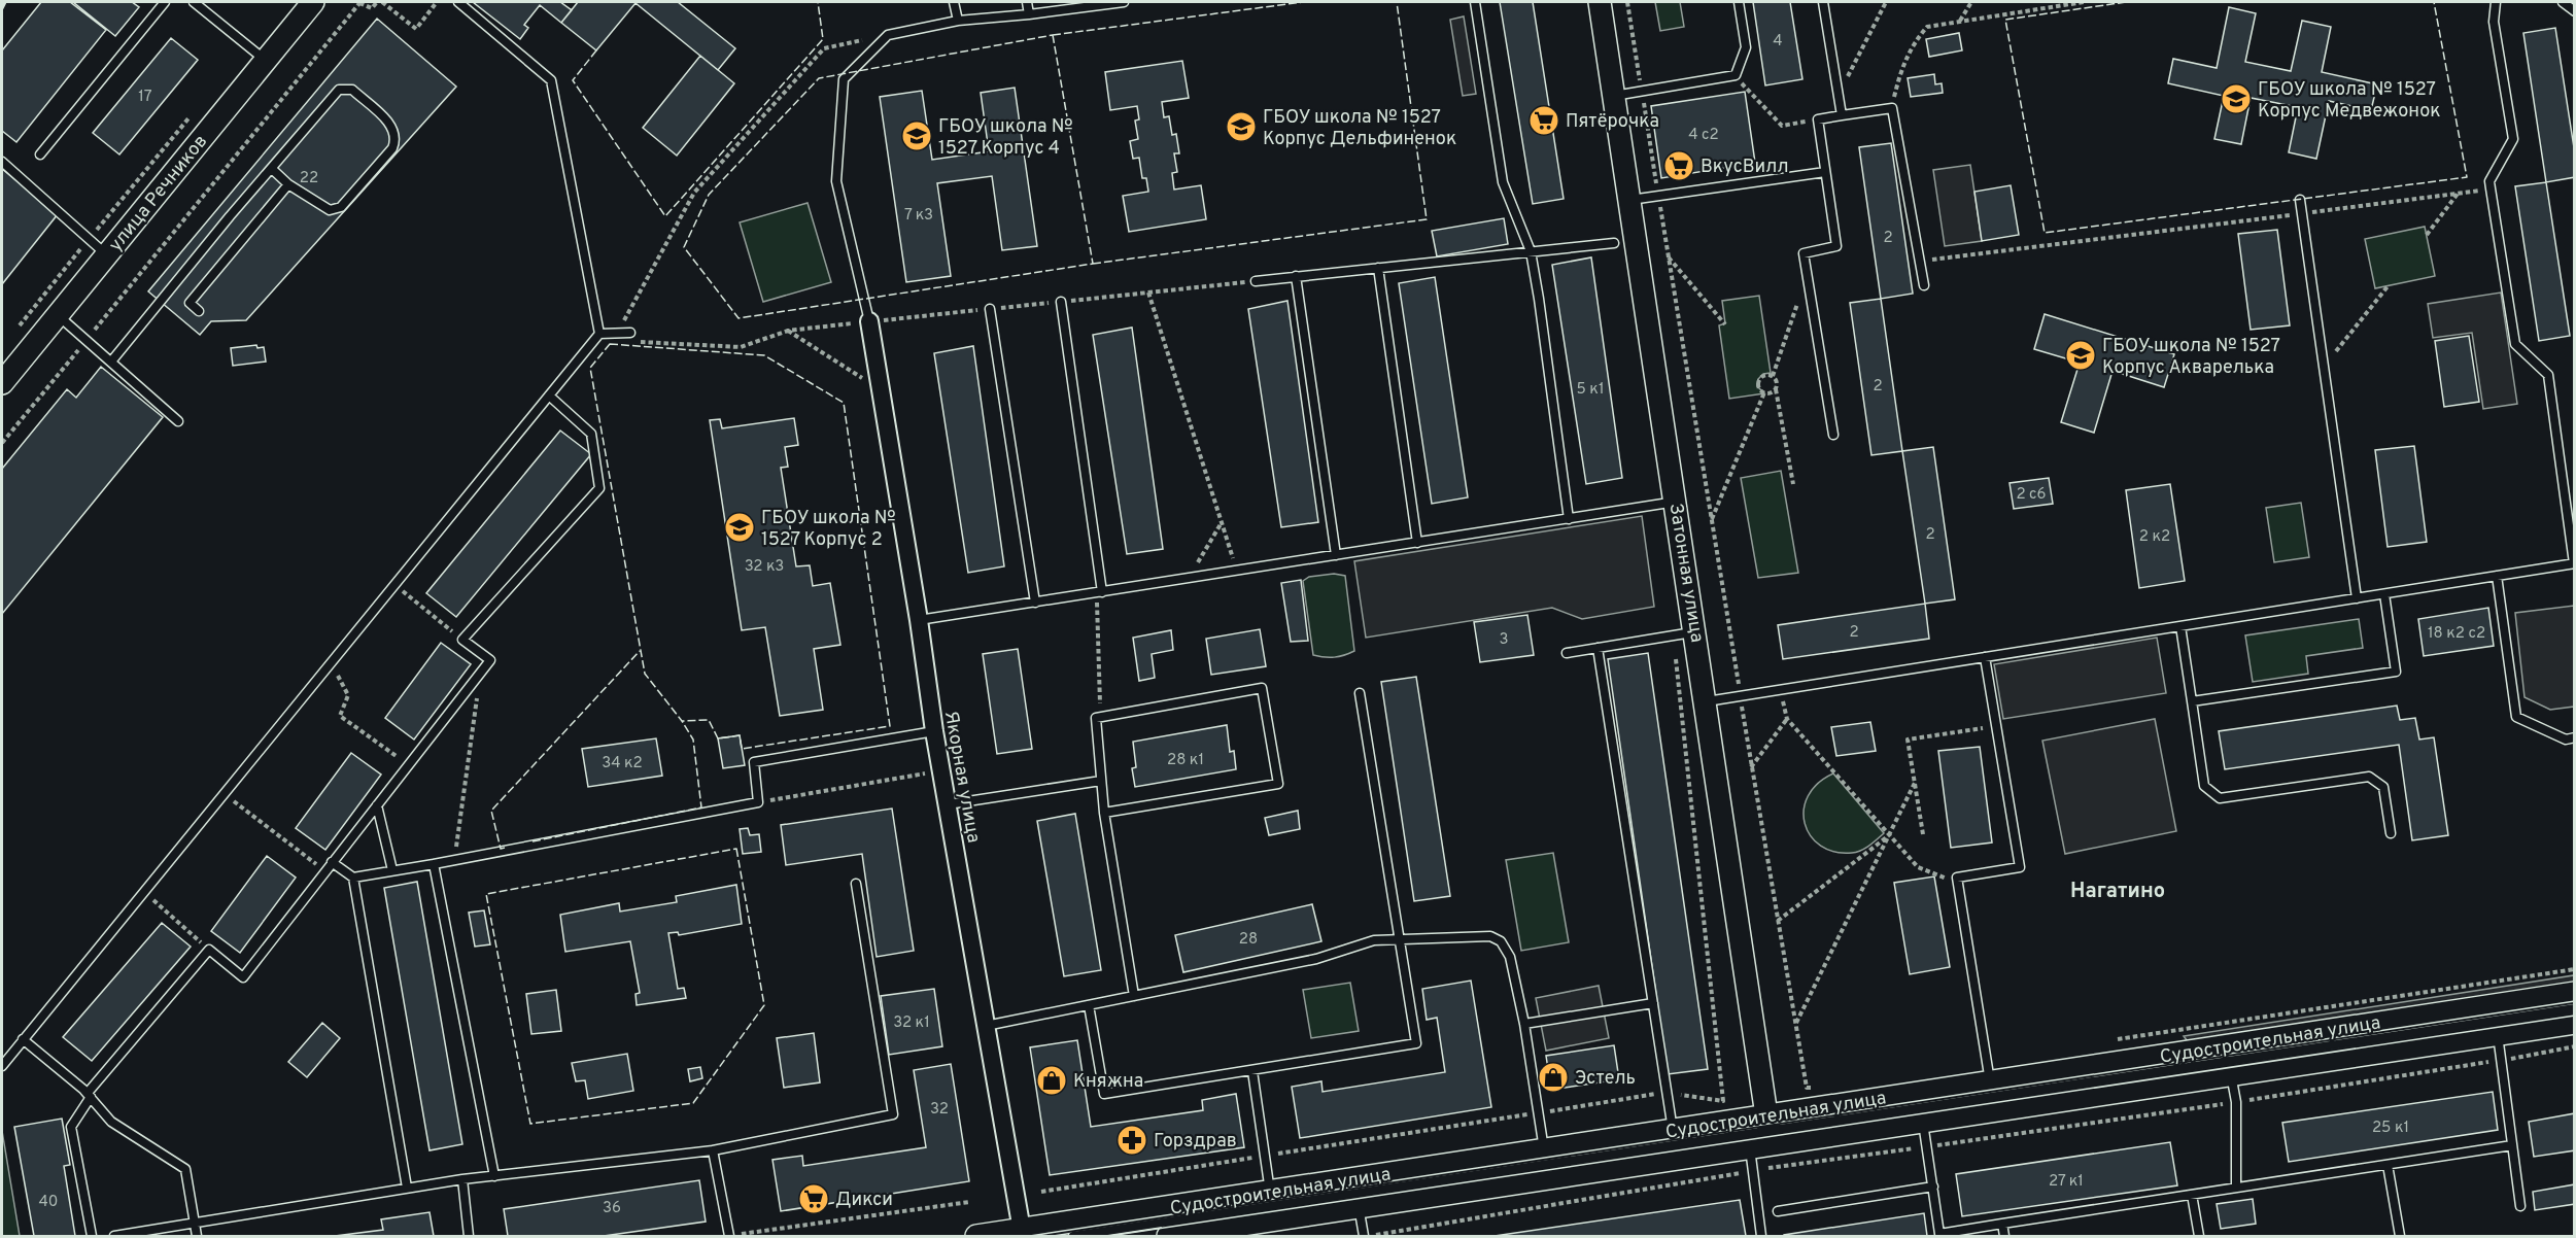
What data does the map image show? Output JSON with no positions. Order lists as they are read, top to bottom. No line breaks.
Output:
{"streets":{"street":["улица Речников","Затонная улица","Якорная улица","Судостроительная улица"]},"crossings":[["Затонная улица","Судостроительная улица"],["Якорная улица","Судостроительная улица"]],"districts":["Нагатино"],"places":{"school or university":["ГБОУ школа № 1527 Корпус Медвежонок","ГБОУ школа № 1527 Корпус Дельфиненок","ГБОУ школа № 1527 Корпус 4","ГБОУ школа № 1527 Корпус Акварелька","ГБОУ школа № 1527 Корпус 2"],"supermarket":["Пятёрочка","ВкусВилл","Дикси"],"shop":["Эстель","Княжна"],"pharmacy":["Горздрав"]},"house_numbers":["4","17","4 с2","22","7 к3","2","2","5 к1","2 с6","2","2 к2","32 к3","2","18 к2 с2","3","28 к1","34 к2","28","32 к1","32","25 к1","27 к1","40","36"]}
